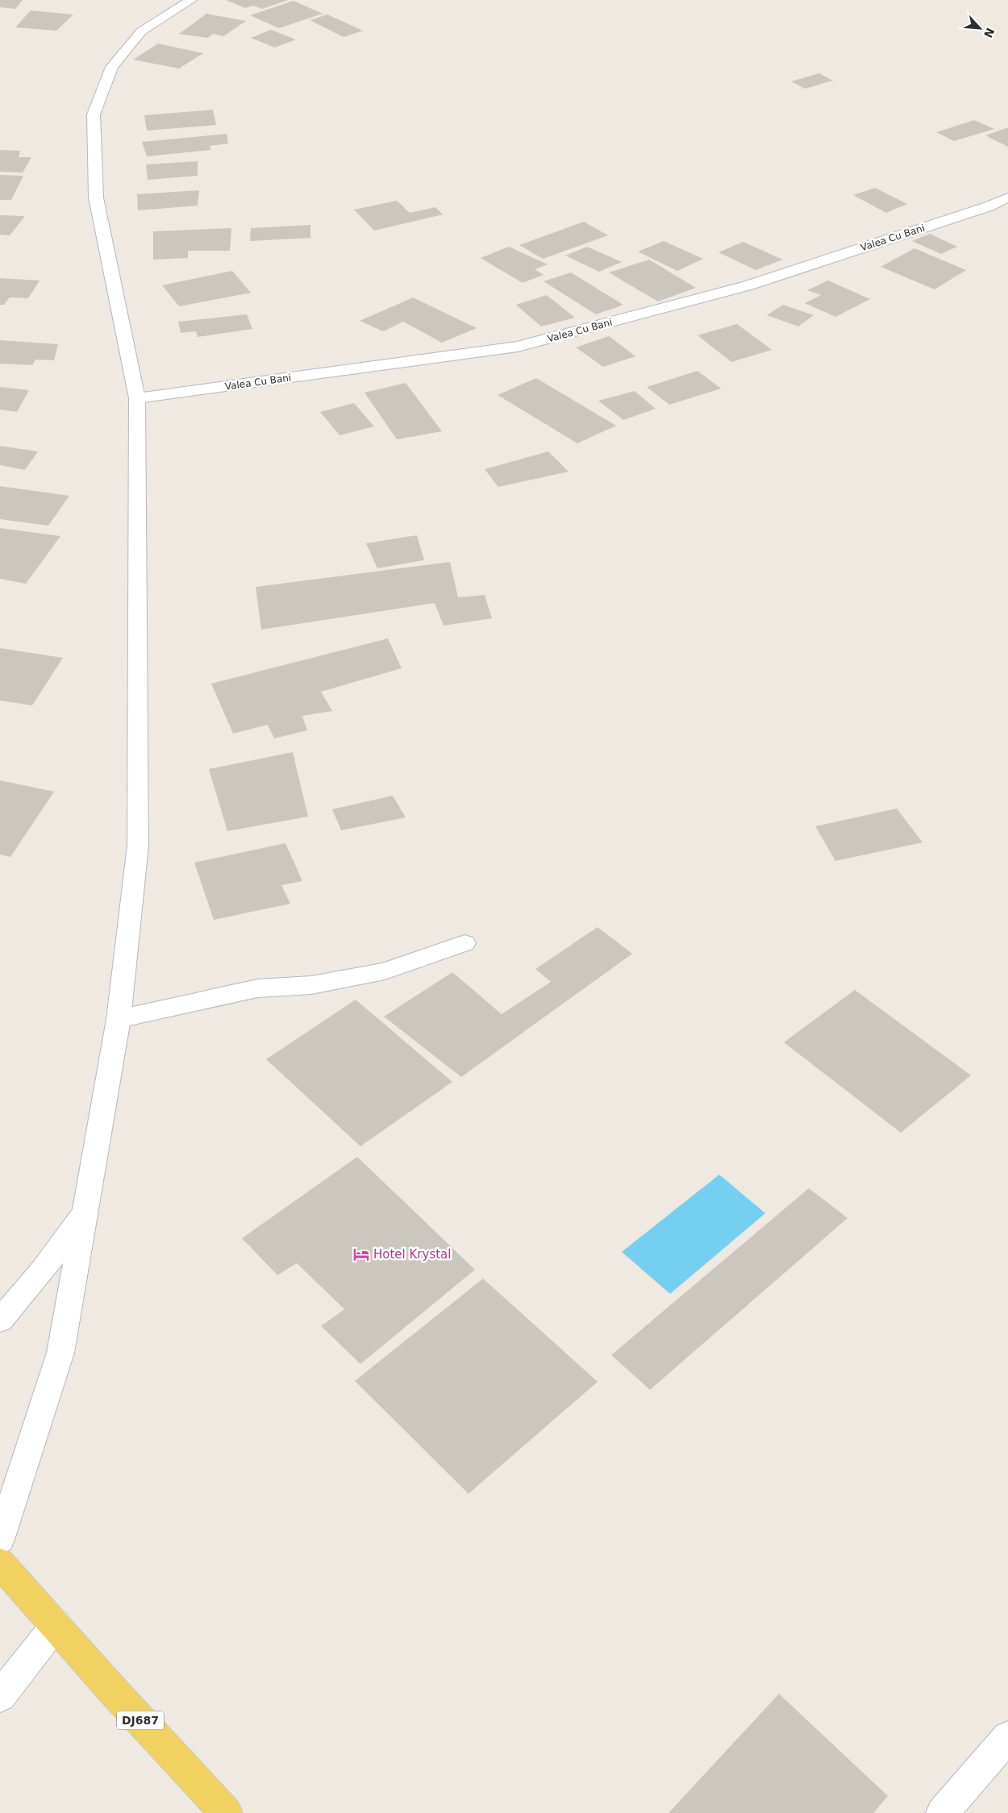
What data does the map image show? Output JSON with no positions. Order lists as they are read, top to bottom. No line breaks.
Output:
{"streets":{"main road":["Valea Cu Bani","DJ687"]},"places":{"hotel":["Hotel Krystal"]},"north":"bottom right"}
